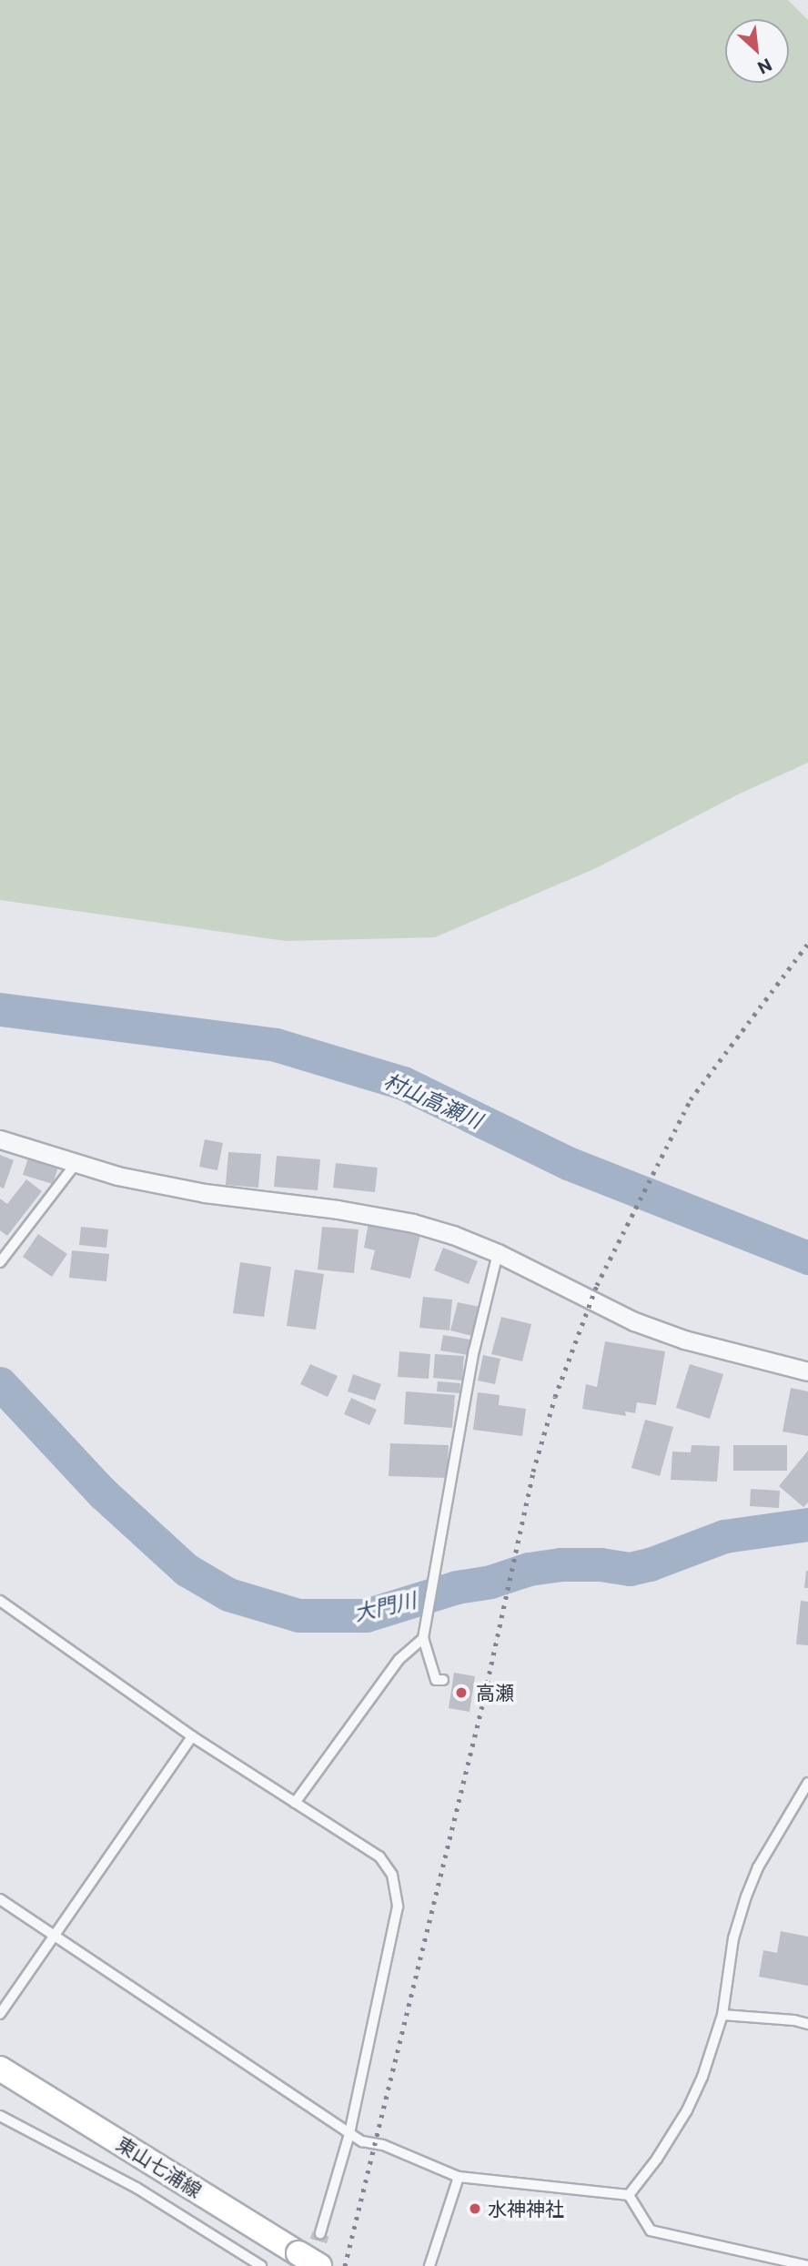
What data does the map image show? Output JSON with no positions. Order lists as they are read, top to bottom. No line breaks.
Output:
{"streets":{"main road":["東山七浦線"]},"water":["村山高瀬川","大門川"],"places":["高瀬","水神神社"],"north":"bottom right"}
